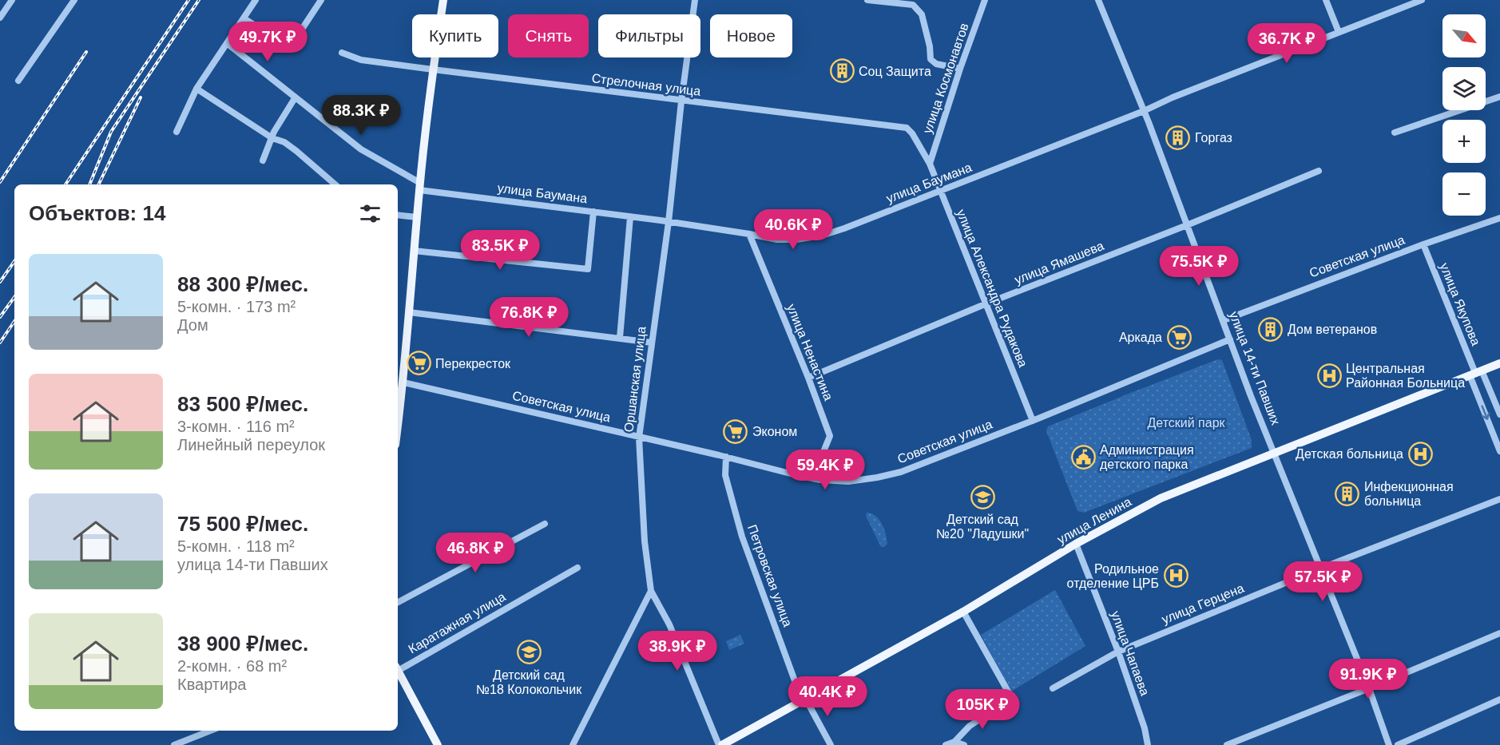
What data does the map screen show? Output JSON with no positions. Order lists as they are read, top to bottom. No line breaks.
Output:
{"streets":{"main road":["улица Ленина"],"street":["улица Космонавтов","Стрелочная улица","улица Баумана","Советская улица","улица Ямашева","улица Александра Рудакова","улица Якупова","улица Ненастина","улица 14-ти Павших","Оршанская улица","Петровская улица","улица Герцена","Каратажная улица","улица Чапаева"]},"crossings":[["улица Космонавтов","Стрелочная улица"],["улица Космонавтов","улица Александра Рудакова"],["Стрелочная улица","улица Александра Рудакова"],["Стрелочная улица","Оршанская улица"],["улица Баумана","улица Александра Рудакова"],["улица Баумана","улица Ненастина"],["улица Баумана","улица 14-ти Павших"],["улица Баумана","Оршанская улица"],["Советская улица","улица Александра Рудакова"],["Советская улица","улица Якупова"],["Советская улица","улица Ненастина"],["Советская улица","улица 14-ти Павших"],["Советская улица","Оршанская улица"],["Советская улица","Петровская улица"],["улица Ямашева","улица Александра Рудакова"],["улица Ямашева","улица Ненастина"],["улица Ямашева","улица 14-ти Павших"],["улица Якупова","улица Ленина"],["улица 14-ти Павших","улица Ленина"],["улица 14-ти Павших","улица Герцена"],["Оршанская улица","улица Ленина"],["улица Ленина","Петровская улица"],["улица Ленина","улица Чапаева"],["улица Герцена","улица Чапаева"]],"parks":["Детский парк"],"places":{"building":["Соц Защита","Горгаз","Дом ветеранов","Инфекционная больница"],"supermarket":["Аркада","Перекресток","Эконом"],"hospital":["Центральная Районная Больница","Детская больница","Родильное отделение ЦРБ"],"public building":["Администрация детского парка"],"school or university":["Детский сад №20 \"Ладушки\"","Детский сад №18 Колокольчик"]},"north":"bottom right","page":{"map_buttons":["+","−"],"chip":["Купить","Снять","Фильтры","Новое"],"price":["49.7K ₽","36.7K ₽","88.3K ₽","40.6K ₽","83.5K ₽","75.5K ₽","76.8K ₽","59.4K ₽","46.8K ₽","57.5K ₽","38.9K ₽","91.9K ₽","40.4K ₽","105K ₽"],"heading":"Объектов: 14","list":[{"name":"88 300 ₽/мес.","note":"5-комн. · 173 m² · Дом"},{"name":"83 500 ₽/мес.","note":"3-комн. · 116 m² · Линейный переулок"},{"name":"75 500 ₽/мес.","note":"5-комн. · 118 m² · улица 14-ти Павших"},{"name":"38 900 ₽/мес.","note":"2-комн. · 68 m² · Квартира"}]}}
